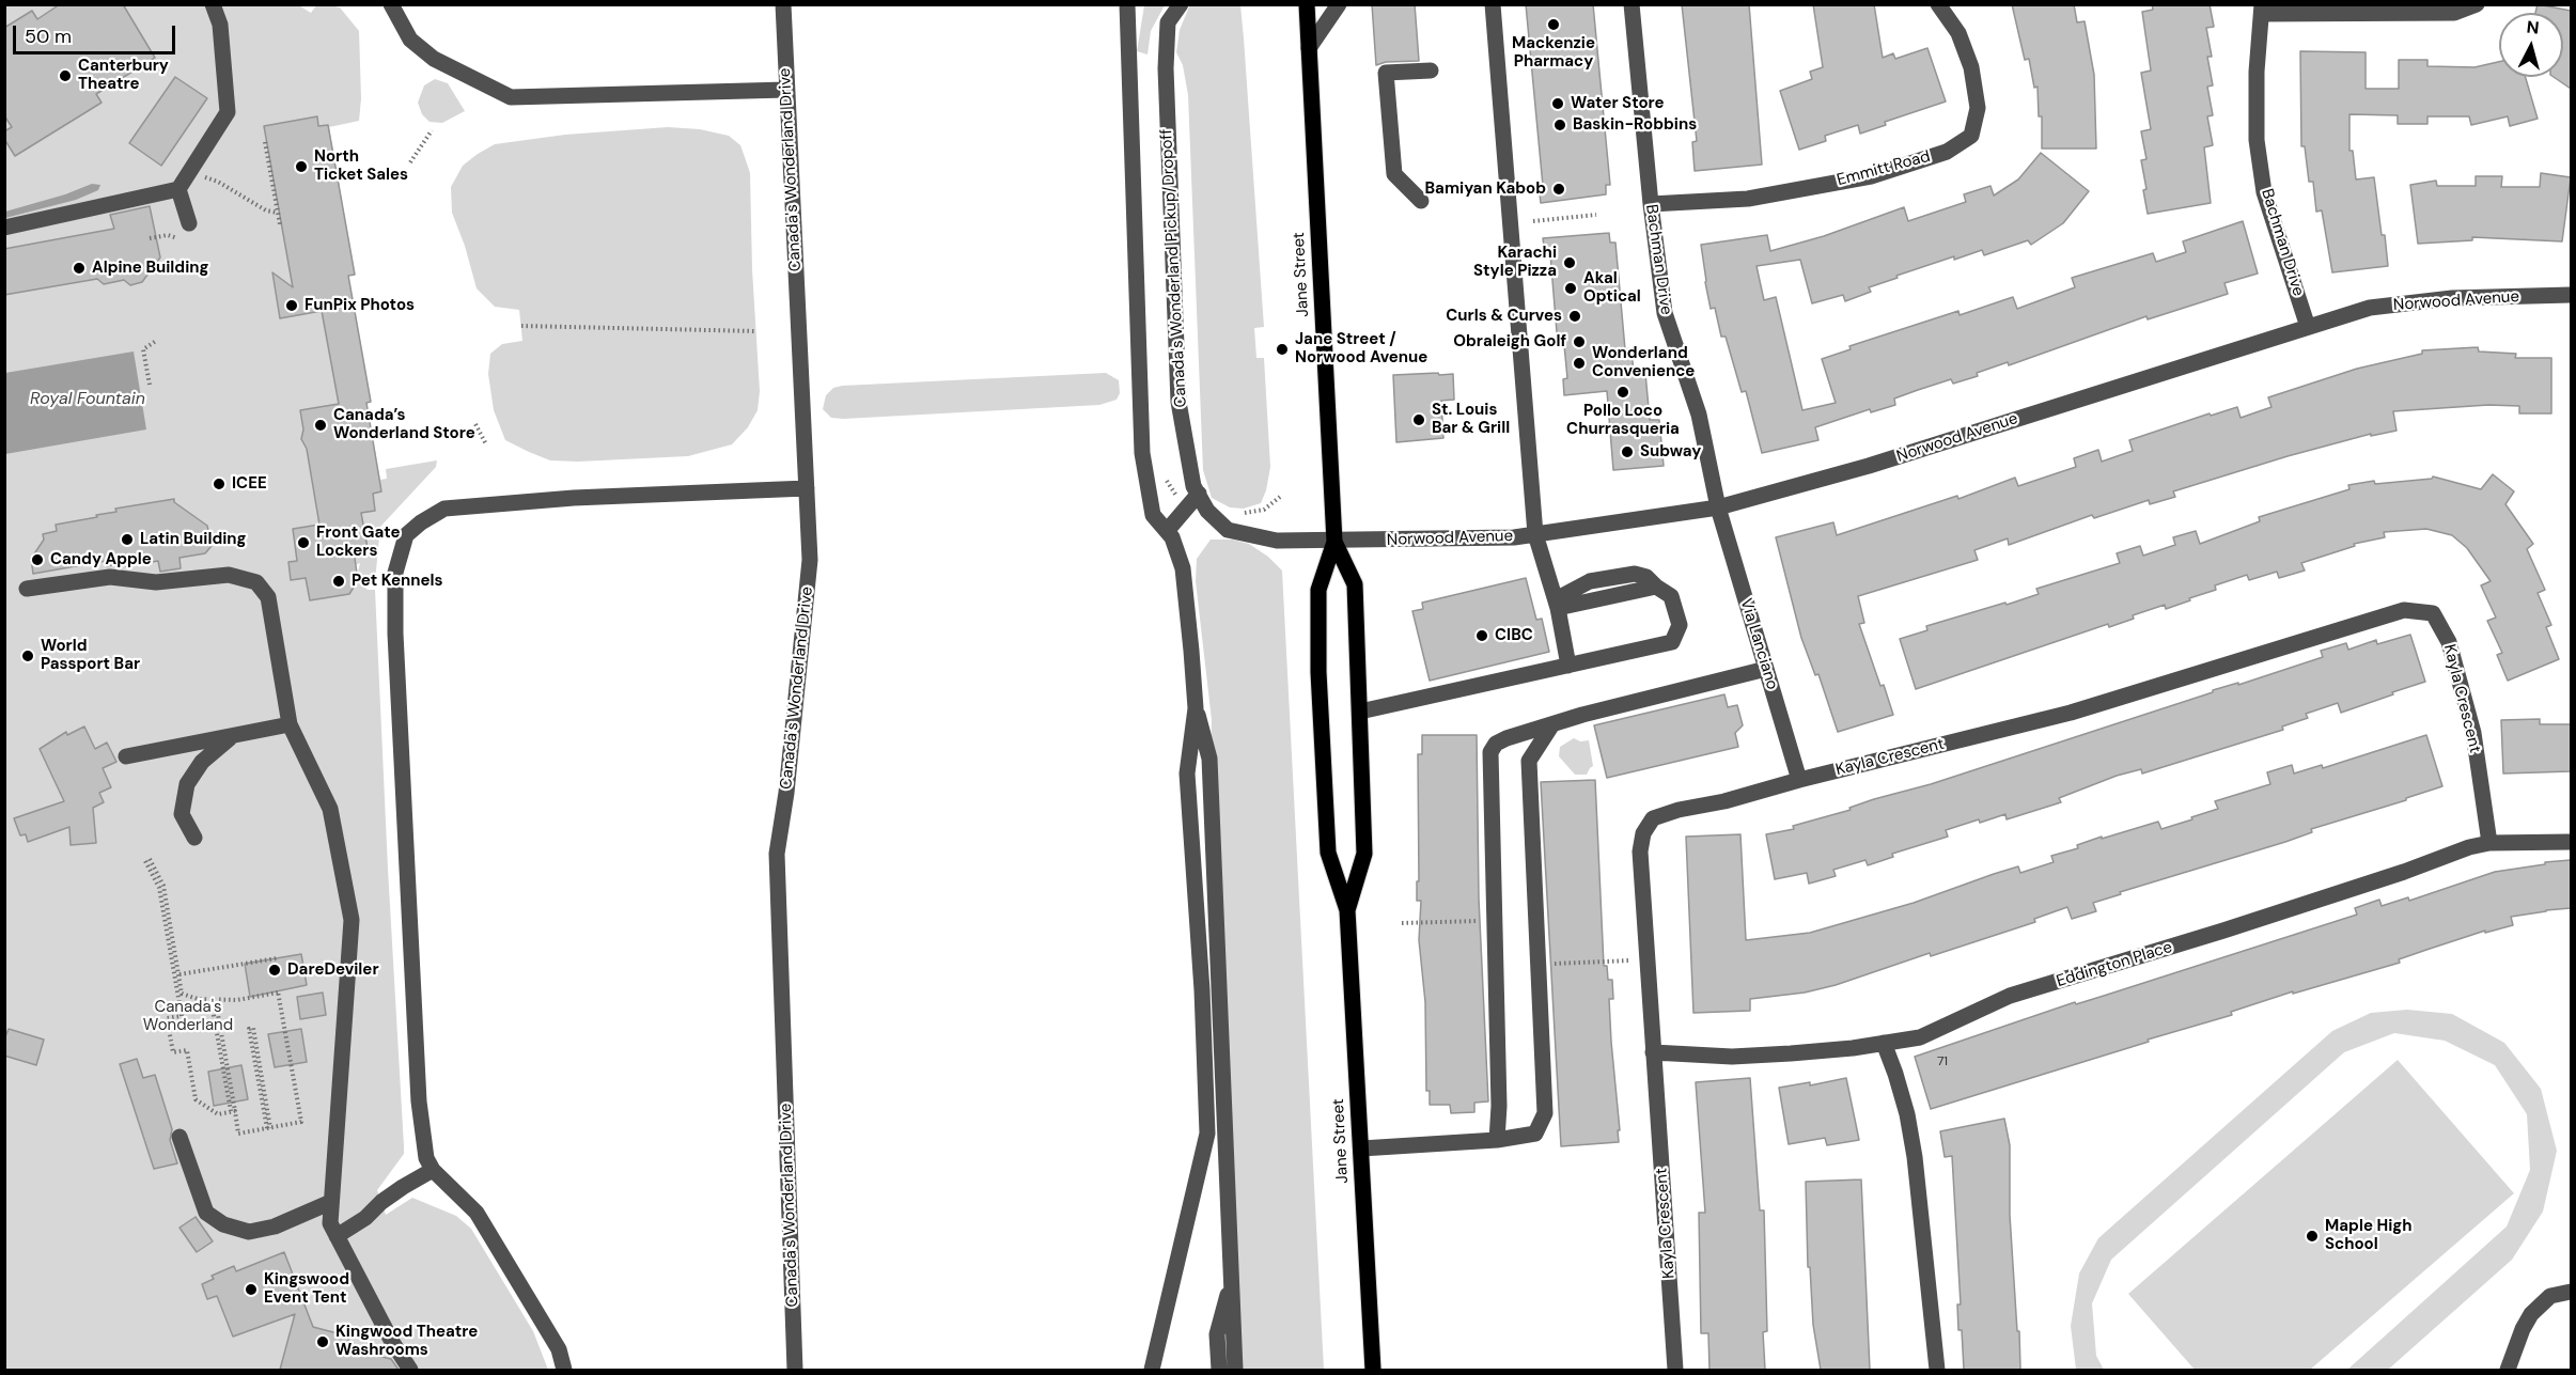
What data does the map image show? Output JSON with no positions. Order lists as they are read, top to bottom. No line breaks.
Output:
{"streets":{"main road":["Jane Street"],"street":["Emmitt Road","Canada's Wonderland Drive","Bachman Drive","Canada's Wonderland Pickup/Dropoff","Norwood Avenue","Via Lanciano","Kayla Crescent","Eddington Place"]},"crossings":[["Emmitt Road","Bachman Drive"],["Bachman Drive","Norwood Avenue"],["Bachman Drive","Via Lanciano"],["Canada's Wonderland Pickup/Dropoff","Jane Street"],["Canada's Wonderland Pickup/Dropoff","Norwood Avenue"],["Jane Street","Norwood Avenue"],["Norwood Avenue","Via Lanciano"],["Via Lanciano","Kayla Crescent"],["Kayla Crescent","Eddington Place"]],"water":["Royal Fountain"],"parks":["Canada's Wonderland"],"places":["Mackenzie Pharmacy","Canterbury Theatre","Water Store","Baskin-Robbins","North Ticket Sales","Bamiyan Kabob","Karachi Style Pizza","Alpine Building","Akal Optical","FunPix Photos","Curls & Curves","Obraleigh Golf","Jane Street / Norwood Avenue","Wonderland Convenience","Pollo Loco Churrasqueria","St. Louis Bar & Grill","Canada’s Wonderland Store","Subway","ICEE","Latin Building","Front Gate Lockers","Candy Apple","Pet Kennels","CIBC","World Passport Bar","DareDeviler","Maple High School","Kingswood Event Tent","Kingwood Theatre Washrooms"],"house_numbers":["71"],"scale_bar":"50 m","north":"top"}
